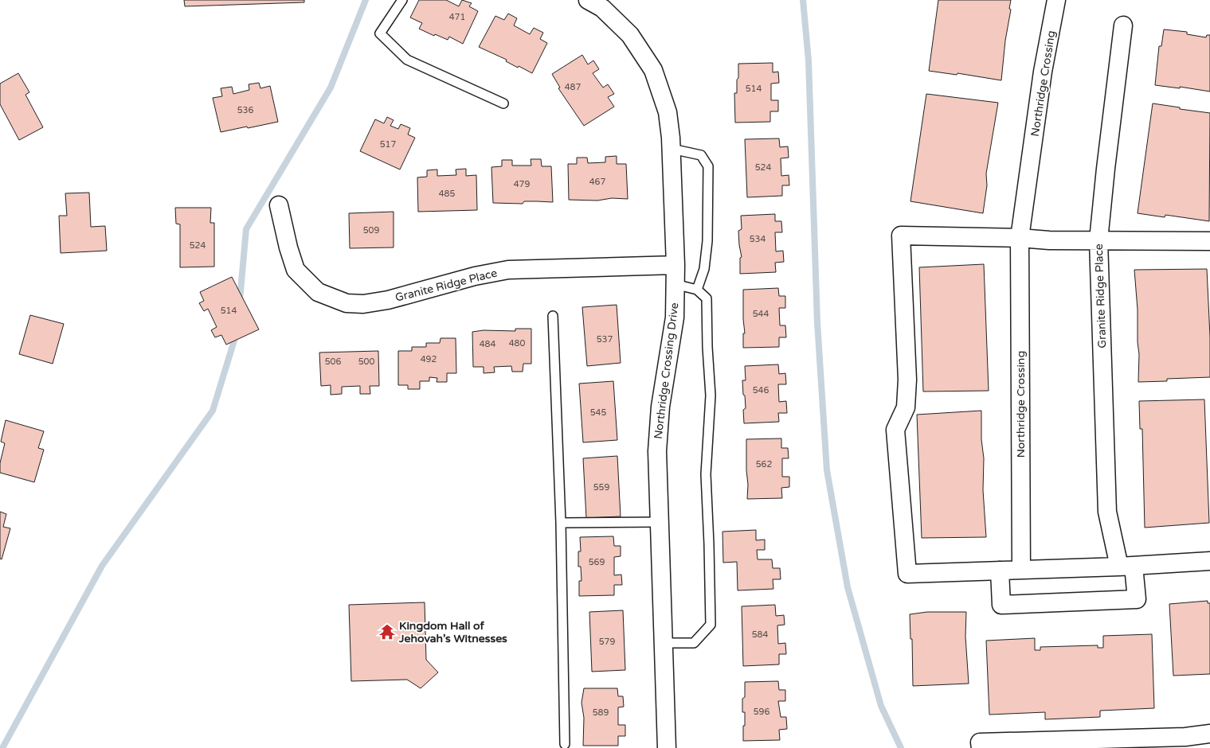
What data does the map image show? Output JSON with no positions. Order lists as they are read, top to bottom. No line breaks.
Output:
{"streets":{"street":["Northridge Crossing","Granite Ridge Place","Northridge Crossing Drive"]},"crossings":[["Granite Ridge Place","Northridge Crossing Drive"]],"places":{"temple":["Kingdom Hall of Jehovah’s Witnesses"]},"house_numbers":["471","487","514","536","517","524","467","479","485","509","534","524","514","544","537","480","484","492","506","500","546","545","562","559","569","584","579","596","589"]}
